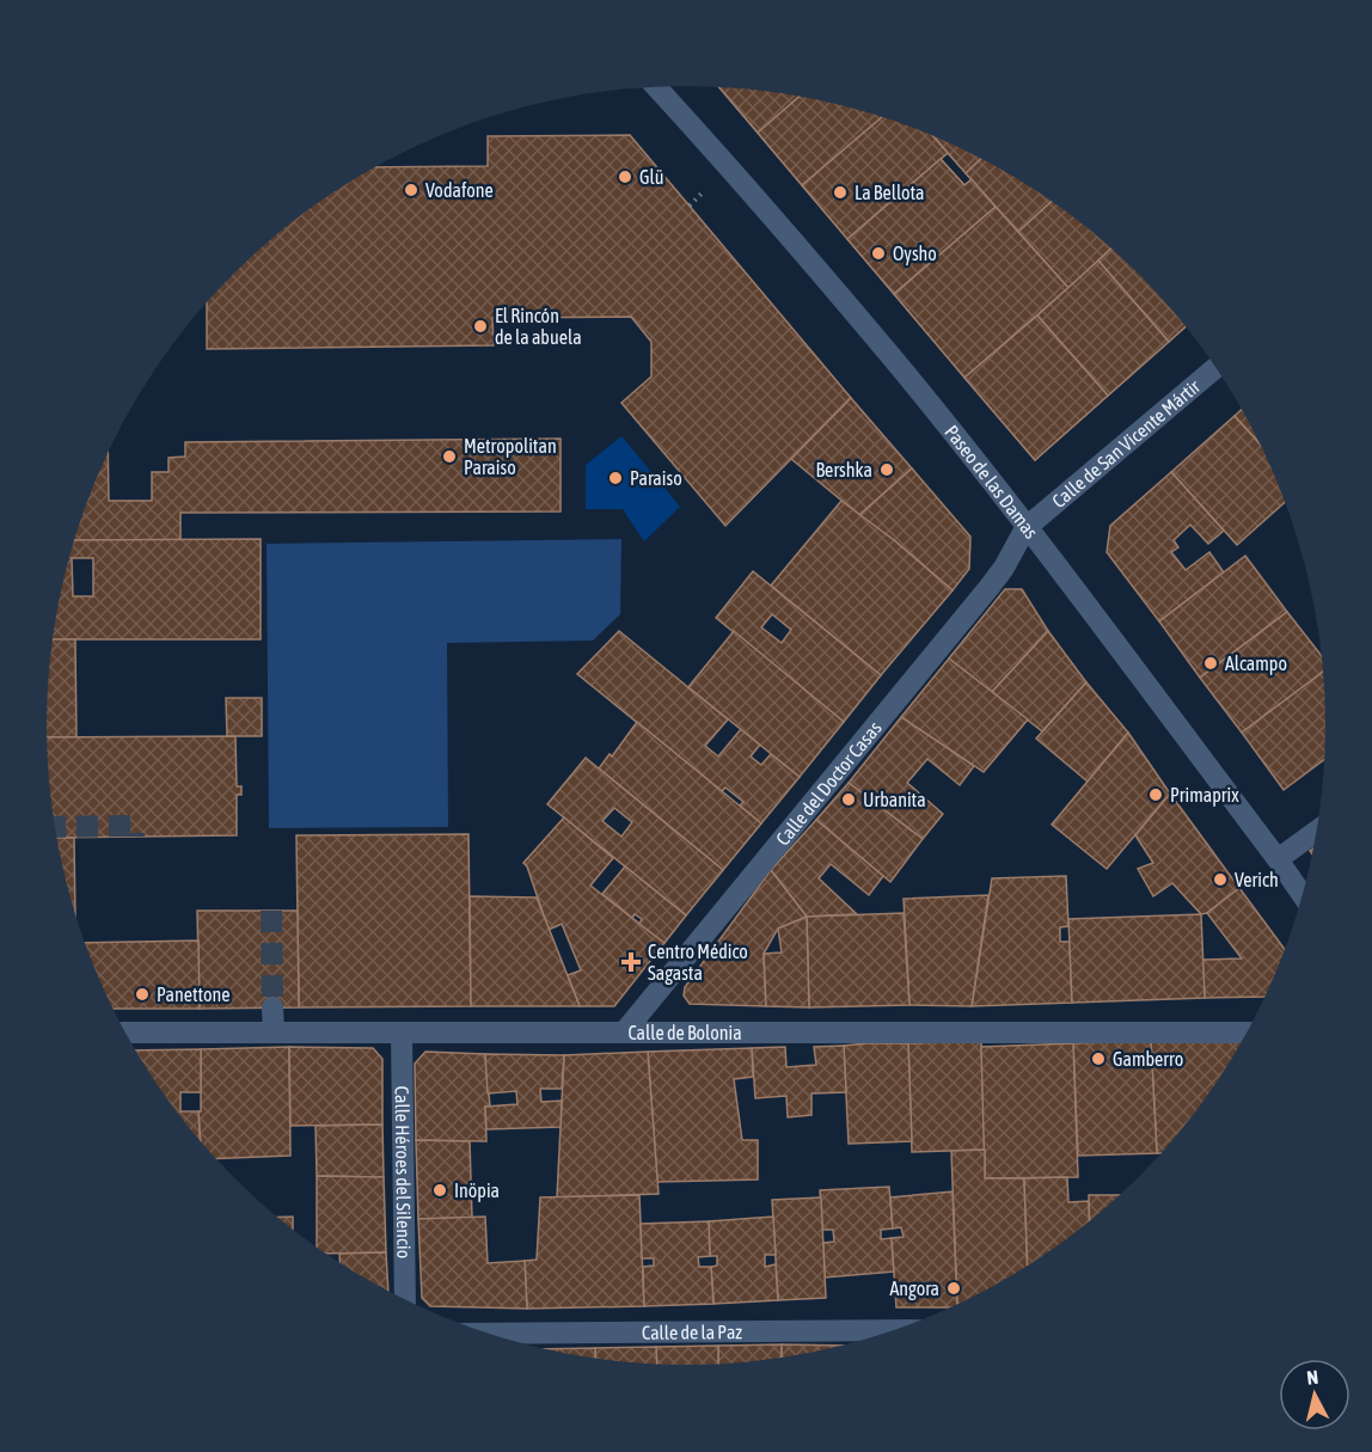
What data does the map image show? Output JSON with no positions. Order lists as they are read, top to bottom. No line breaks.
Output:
{"streets":{"street":["Calle de San Vicente Mártir","Paseo de las Damas","Calle del Doctor Casas","Calle de Bolonia","Calle Héroes del Silencio","Calle de la Paz"]},"crossings":[["Calle de San Vicente Mártir","Paseo de las Damas"],["Calle de San Vicente Mártir","Calle del Doctor Casas"],["Paseo de las Damas","Calle del Doctor Casas"],["Calle del Doctor Casas","Calle de Bolonia"],["Calle de Bolonia","Calle Héroes del Silencio"]],"places":{"other":["Glü","Vodafone","La Bellota","Oysho","El Rincón de la abuela","Metropolitan Paraiso","Bershka","Paraiso","Alcampo","Primaprix","Urbanita","Verich","Panettone","Gamberro","Inöpia","Angora"],"health":["Centro Médico Sagasta"]},"north":"top"}
